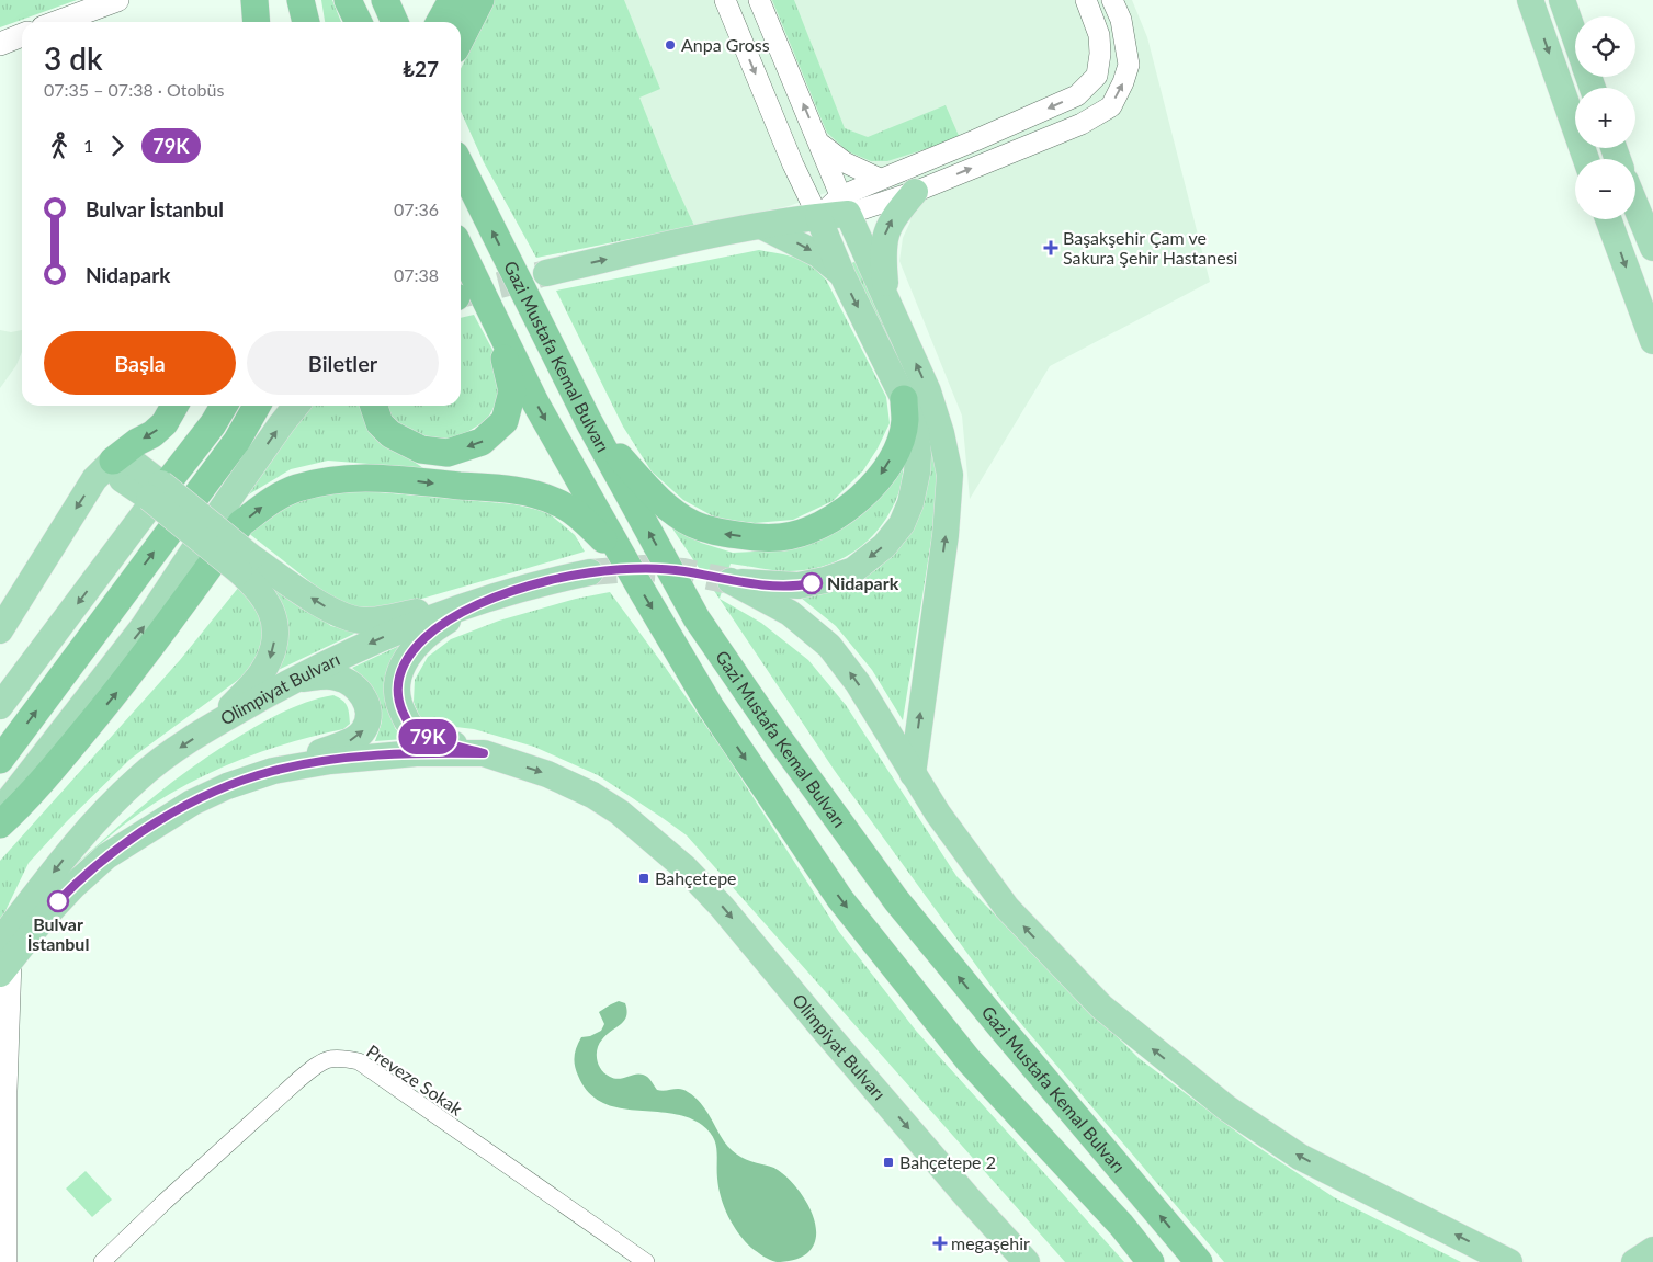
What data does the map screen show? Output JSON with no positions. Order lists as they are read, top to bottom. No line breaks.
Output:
{"streets":{"highway":["Gazi Mustafa Kemal Bulvarı"],"main road":["Olimpiyat Bulvarı"],"street":["Preveze Sokak"]},"places":{"other":["Anpa Gross","Nidapark","Bulvar İstanbul"],"health":["Başakşehir Çam ve Sakura Şehir Hastanesi","megaşehir"],"transit":["Bahçetepe","Bahçetepe 2"]},"lines":["bus line 79K"],"page":{"on_map":"79K","map_buttons":["+","−"],"heading":["3 dk","07:35 – 07:38 · Otobüs","₺27"],"legs":["1","79K"],"list":[{"name":"Bulvar İstanbul","value":"07:36"},{"name":"Nidapark","value":"07:38"}],"buttons":["Başla","Biletler"]}}
